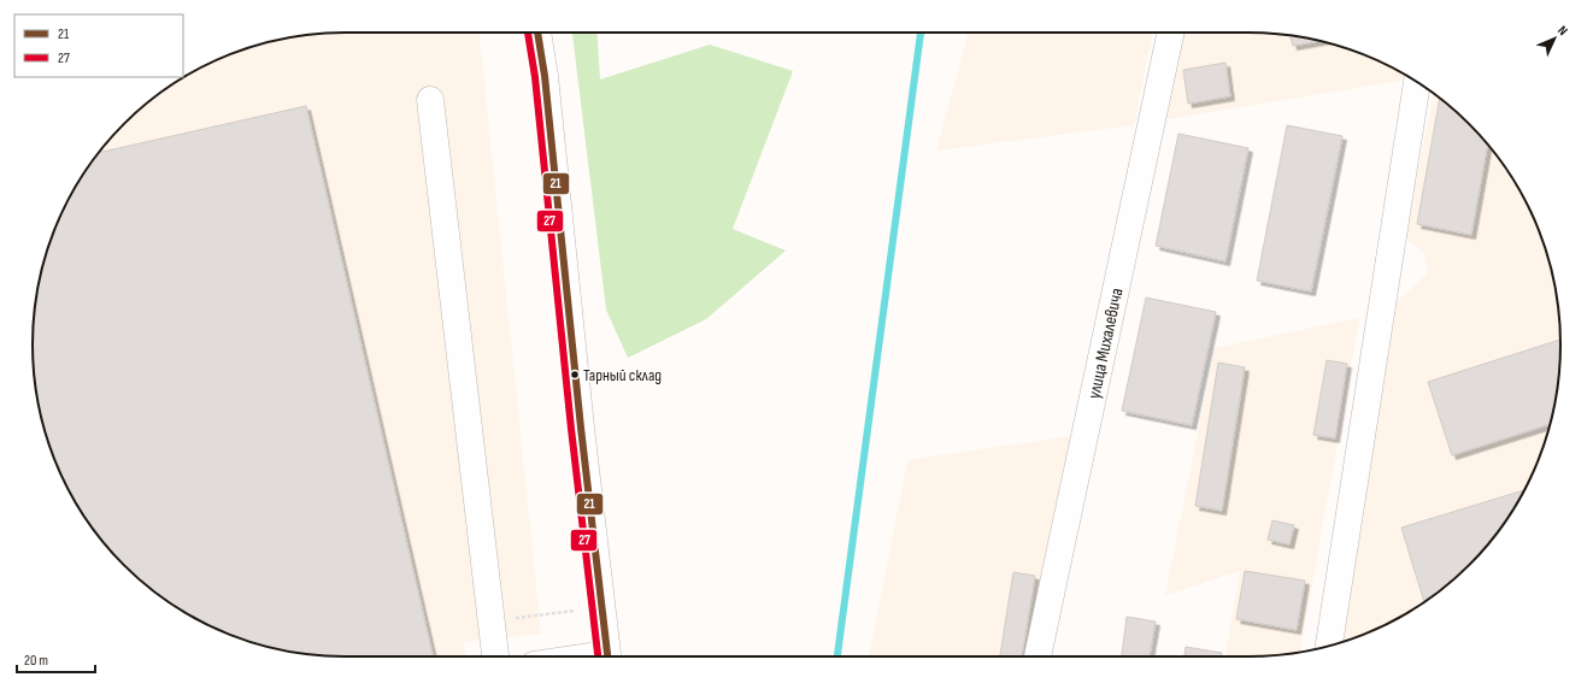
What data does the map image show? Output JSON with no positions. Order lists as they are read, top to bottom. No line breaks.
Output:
{"streets":{"street":["улица Михалевича"]},"places":["Тарный склад"],"lines":["transit line 21","transit line 27"],"legend":["21","27"],"scale_bar":"20 m","north":"top right"}
